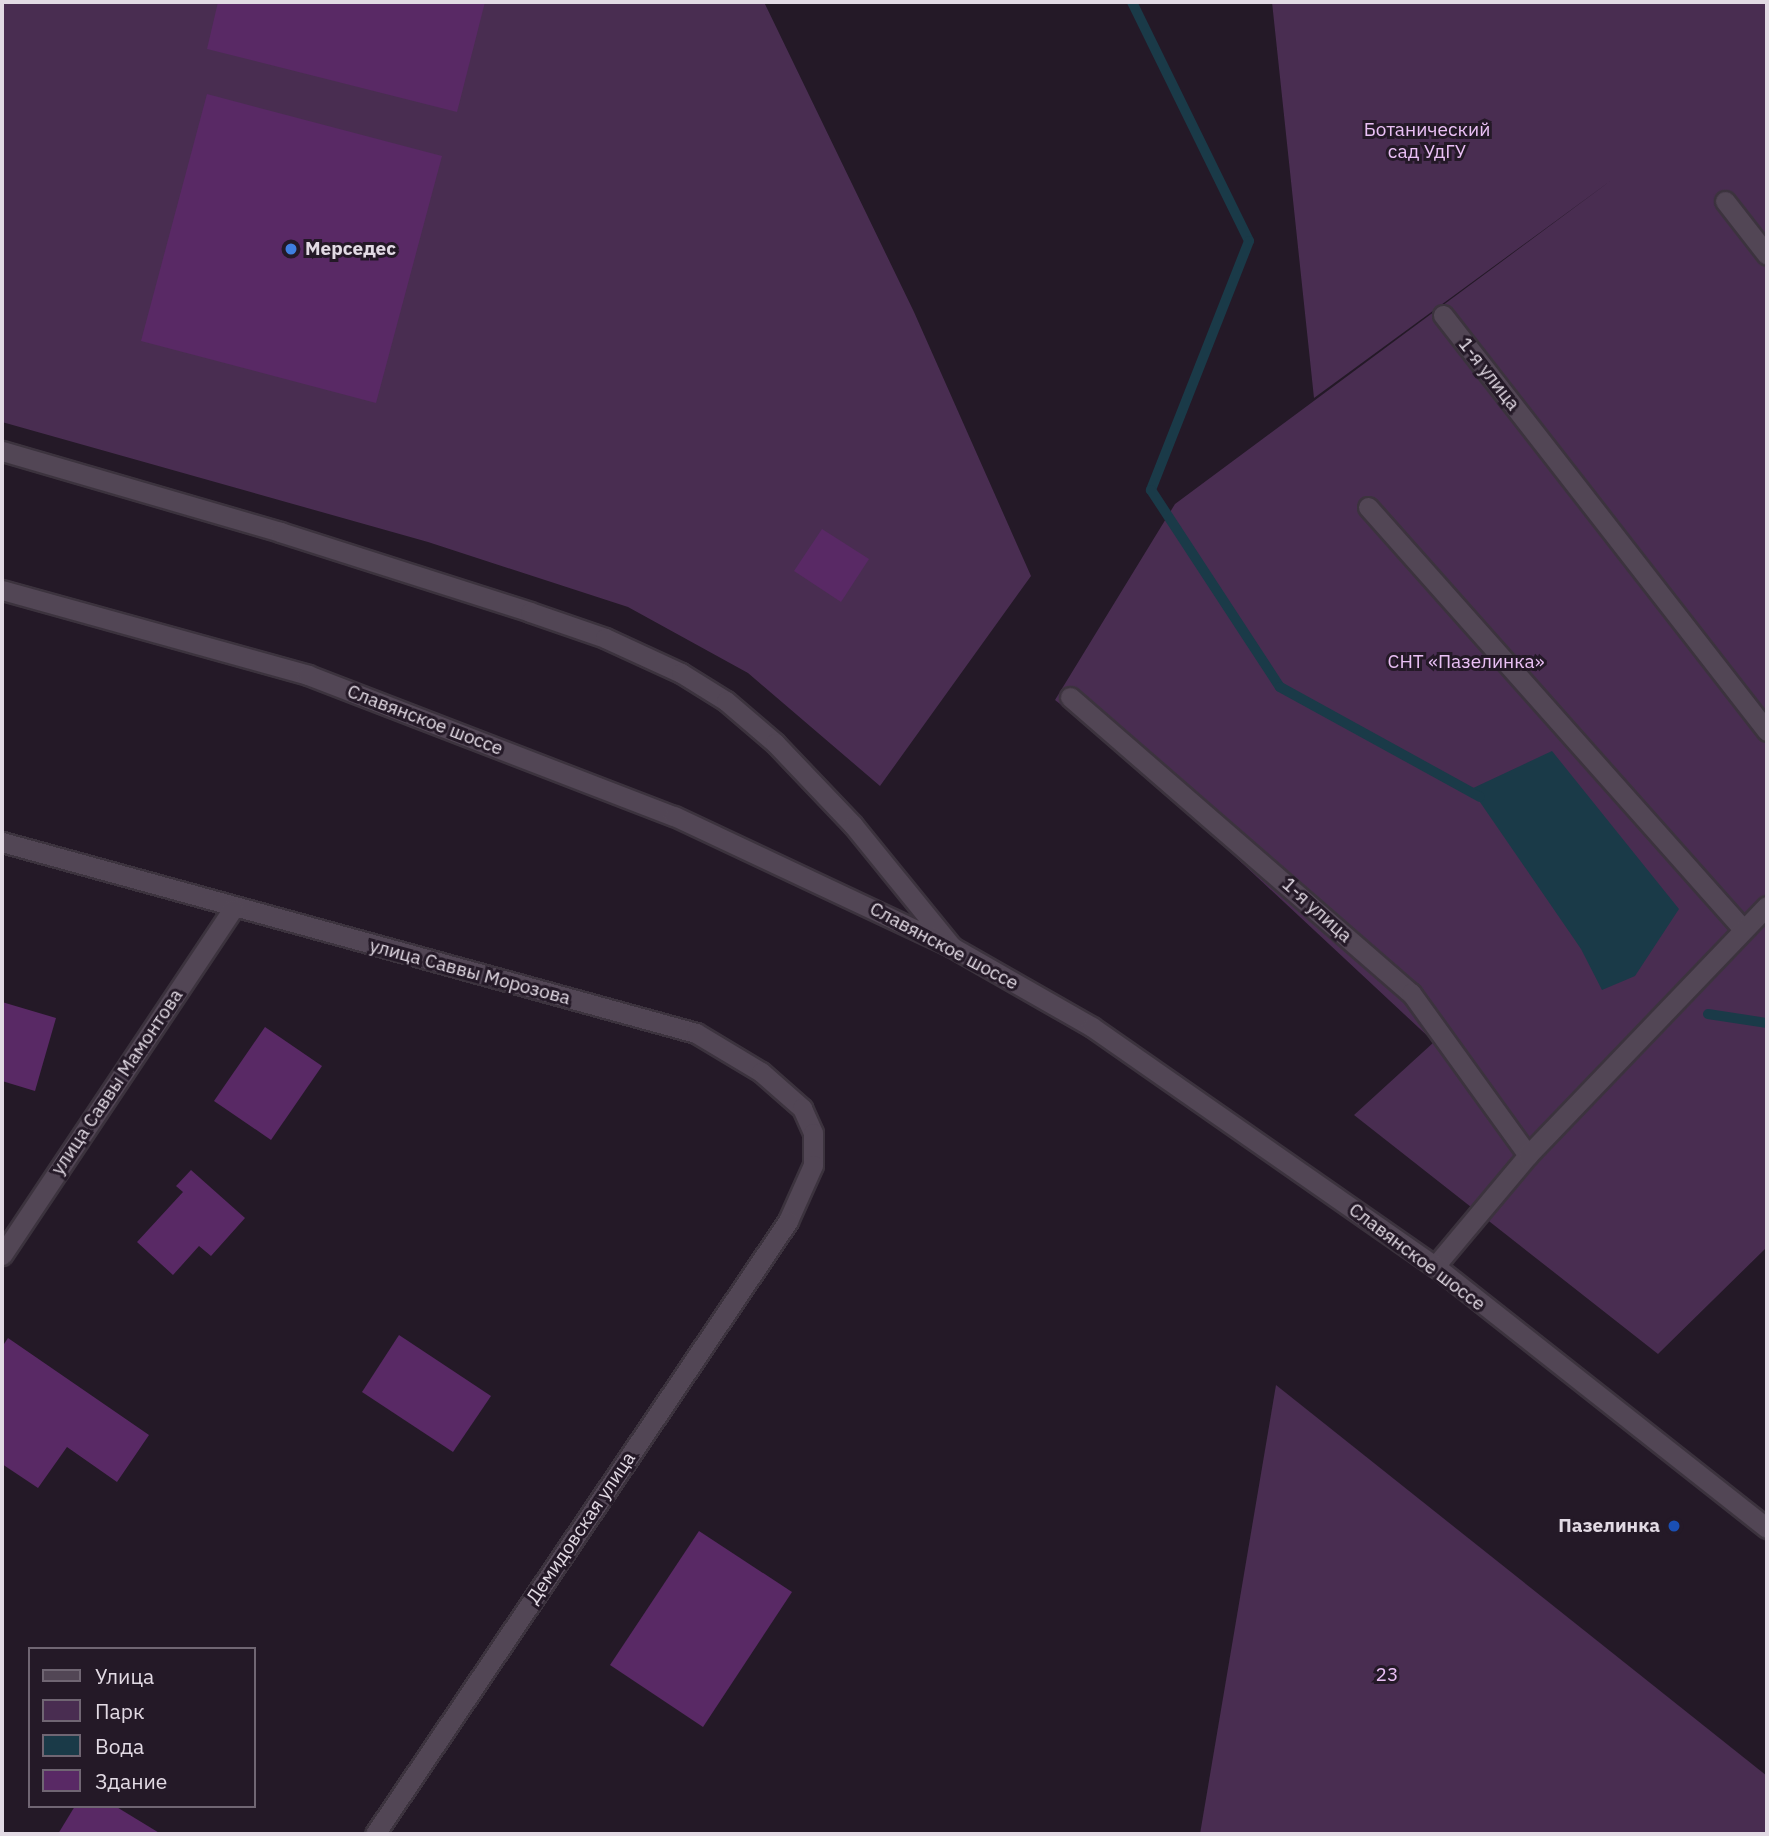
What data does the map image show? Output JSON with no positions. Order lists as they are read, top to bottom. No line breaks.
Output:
{"streets":{"street":["1-я улица","Славянское шоссе","улица Саввы Морозова","улица Саввы Мамонтова","Демидовская улица"]},"crossings":[["улица Саввы Морозова","улица Саввы Мамонтова"],["улица Саввы Морозова","Демидовская улица"]],"parks":["Ботанический сад УдГУ","СНТ «Пазелинка»","23"],"places":["Мерседес","Пазелинка"],"legend":["Улица","Парк","Вода","Здание"]}
